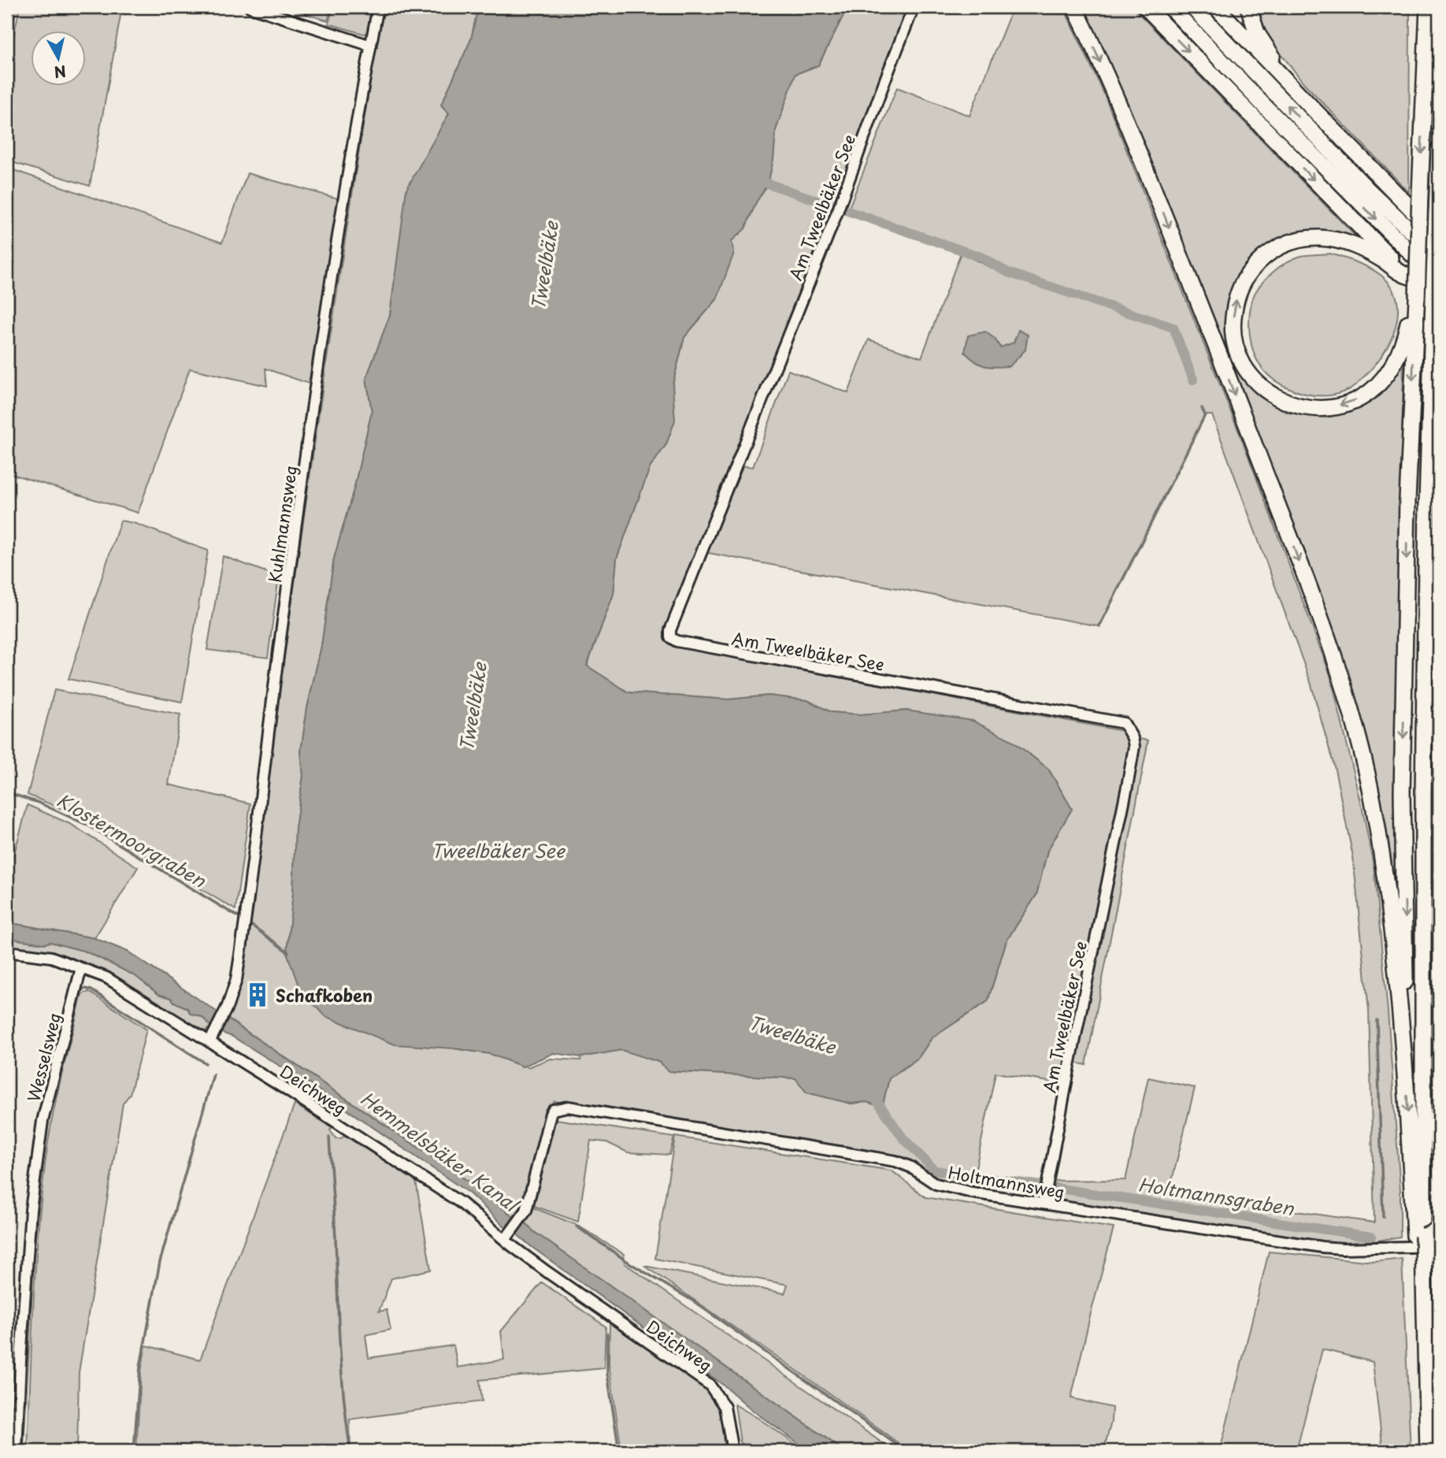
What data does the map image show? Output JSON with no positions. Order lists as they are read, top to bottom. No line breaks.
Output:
{"streets":{"street":["Am Tweelbäker See","Kuhlmannsweg","Wesselsweg","Deichweg","Holtmannsweg"]},"crossings":[["Am Tweelbäker See","Holtmannsweg"],["Kuhlmannsweg","Deichweg"],["Wesselsweg","Deichweg"],["Deichweg","Holtmannsweg"]],"water":["Tweelbäke","Klostermoorgraben","Tweelbäker See","Hemmelsbäker Kanal","Holtmannsgraben"],"places":{"building":["Schafkoben"]},"north":"bottom"}
